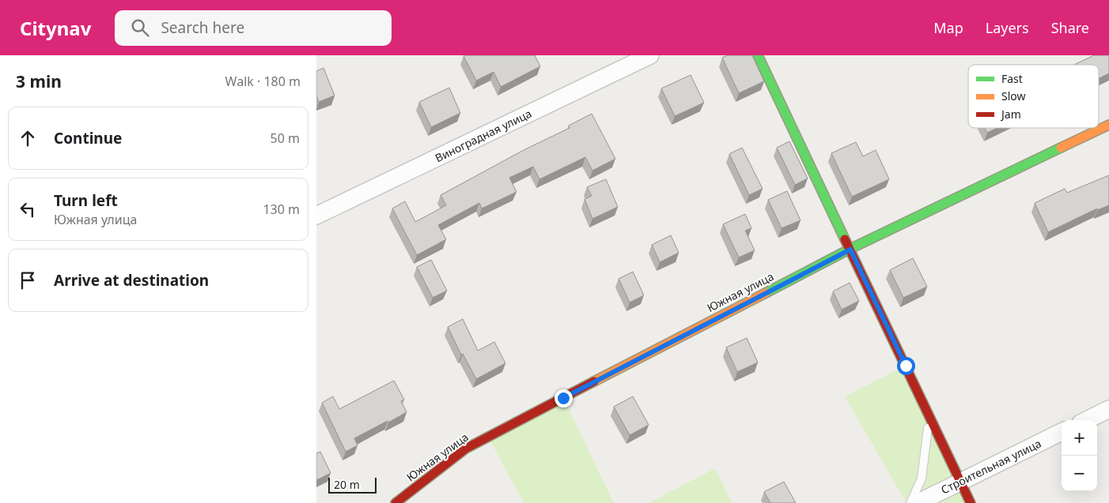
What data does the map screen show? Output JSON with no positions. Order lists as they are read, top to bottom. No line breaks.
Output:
{"streets":{"street":["Виноградная улица","Южная улица","Строительная улица"]},"legend":["Fast","Slow","Jam"],"scale_bar":"20 m","page":{"header":"Citynav","search":"Search here","nav":["Map","Layers","Share"],"heading":["3 min","Walk · 180 m"],"list":[["Continue","50 m"],["Turn left","Южная улица","130 m"],"Arrive at destination"],"map_buttons":["+","−"],"scale":"20 m"}}
